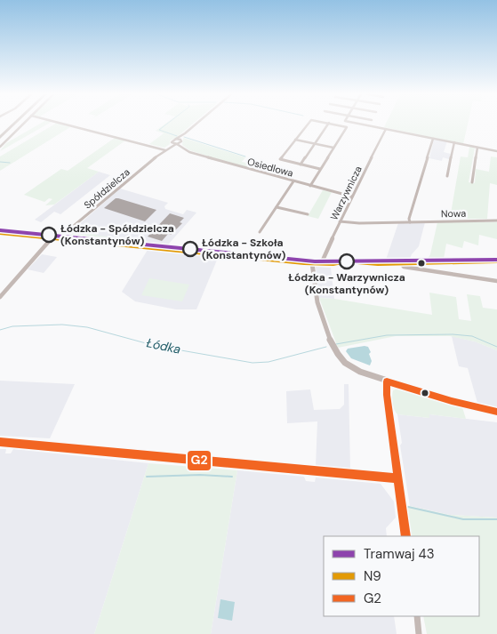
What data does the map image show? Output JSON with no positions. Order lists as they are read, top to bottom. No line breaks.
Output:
{"streets":{"street":["Osiedlowa","Spółdzielcza","Warzywnicza","Nowa"]},"crossings":[["Osiedlowa","Warzywnicza"],["Warzywnicza","Nowa"]],"water":["Łódka"],"places":["Łódzka - Spółdzielcza (Konstantynów)","Łódzka - Szkoła (Konstantynów)","Łódzka - Warzywnicza (Konstantynów)"],"lines":["tram line 43","transit line N9","transit line G2"],"legend":["Tramwaj 43","N9","G2"]}
